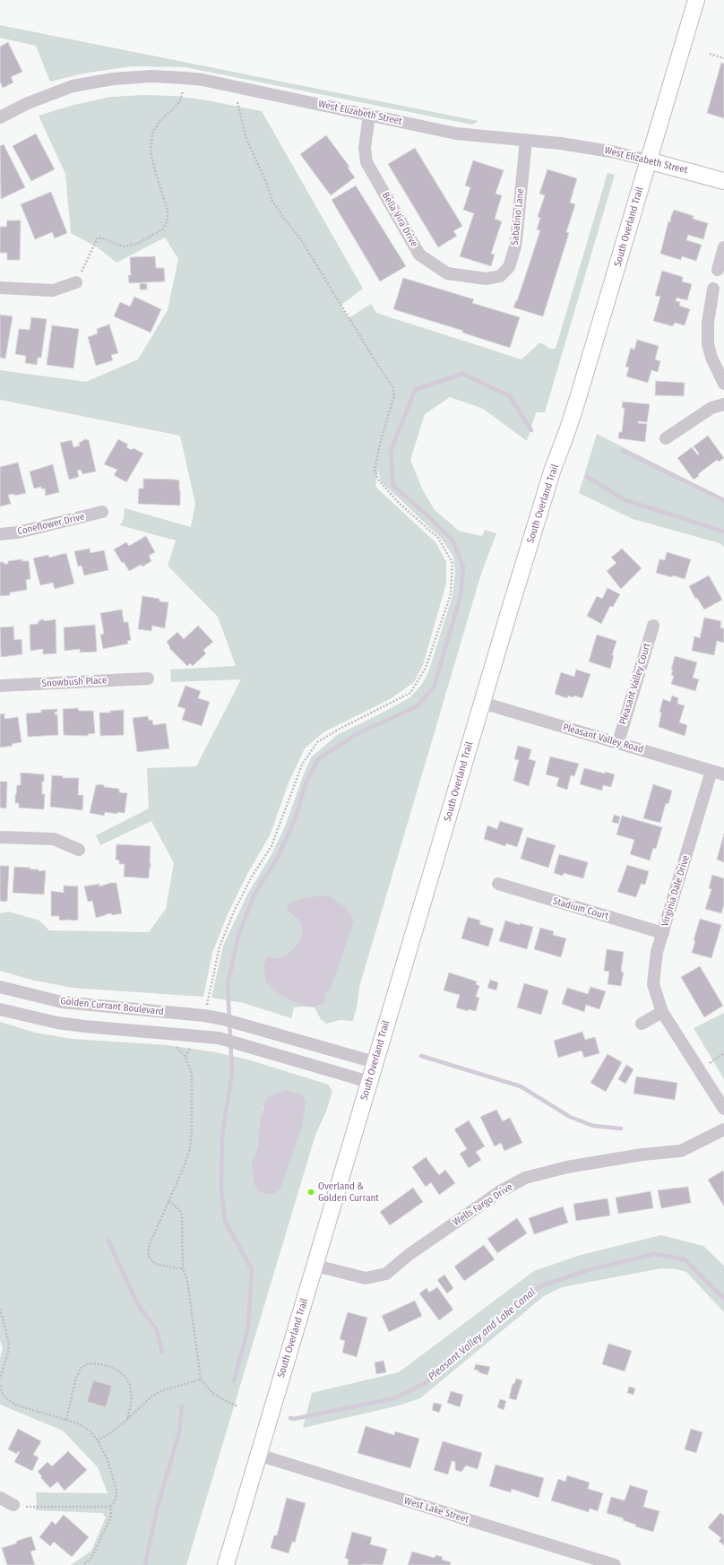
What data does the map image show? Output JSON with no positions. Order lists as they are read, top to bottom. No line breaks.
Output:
{"streets":{"main road":["West Elizabeth Street","South Overland Trail"],"street":["Sabatino Lane","Bella Vira Drive","Coneflower Drive","Snowbush Place","Pleasant Valley Court","Pleasant Valley Road","Virginia Dale Drive","Stadium Court","Golden Currant Boulevard","Wells Fargo Drive","West Lake Street"]},"crossings":[["West Elizabeth Street","Sabatino Lane"],["West Elizabeth Street","Bella Vira Drive"],["West Elizabeth Street","South Overland Trail"],["Sabatino Lane","Bella Vira Drive"],["South Overland Trail","Pleasant Valley Road"],["South Overland Trail","Golden Currant Boulevard"],["South Overland Trail","Wells Fargo Drive"],["South Overland Trail","West Lake Street"],["Pleasant Valley Court","Pleasant Valley Road"],["Pleasant Valley Road","Virginia Dale Drive"],["Virginia Dale Drive","Stadium Court"]],"water":["Pleasant Valley and Lake Canal"],"places":["Overland & Golden Currant"]}
